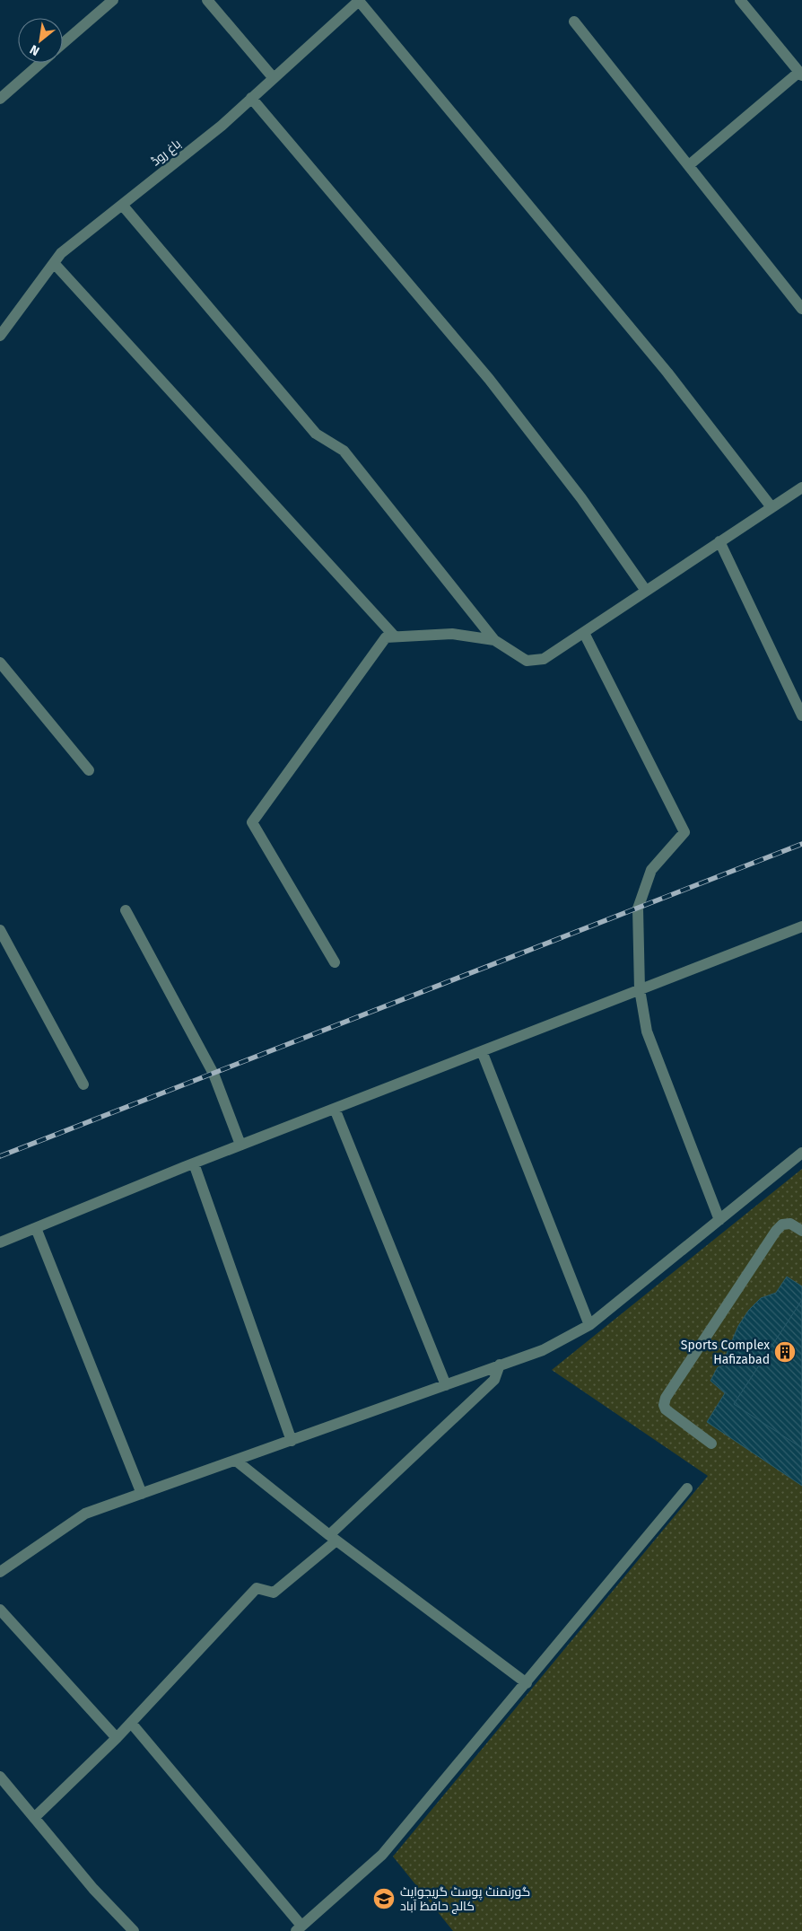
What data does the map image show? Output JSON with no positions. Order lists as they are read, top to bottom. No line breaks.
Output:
{"streets":{"street":["باغ روڈ"]},"places":{"building":["Sports Complex Hafizabad"],"school or university":["گورنمنٹ پوسٹ گریجوایٹ کالج حافظ آباد"]},"north":"bottom left"}
